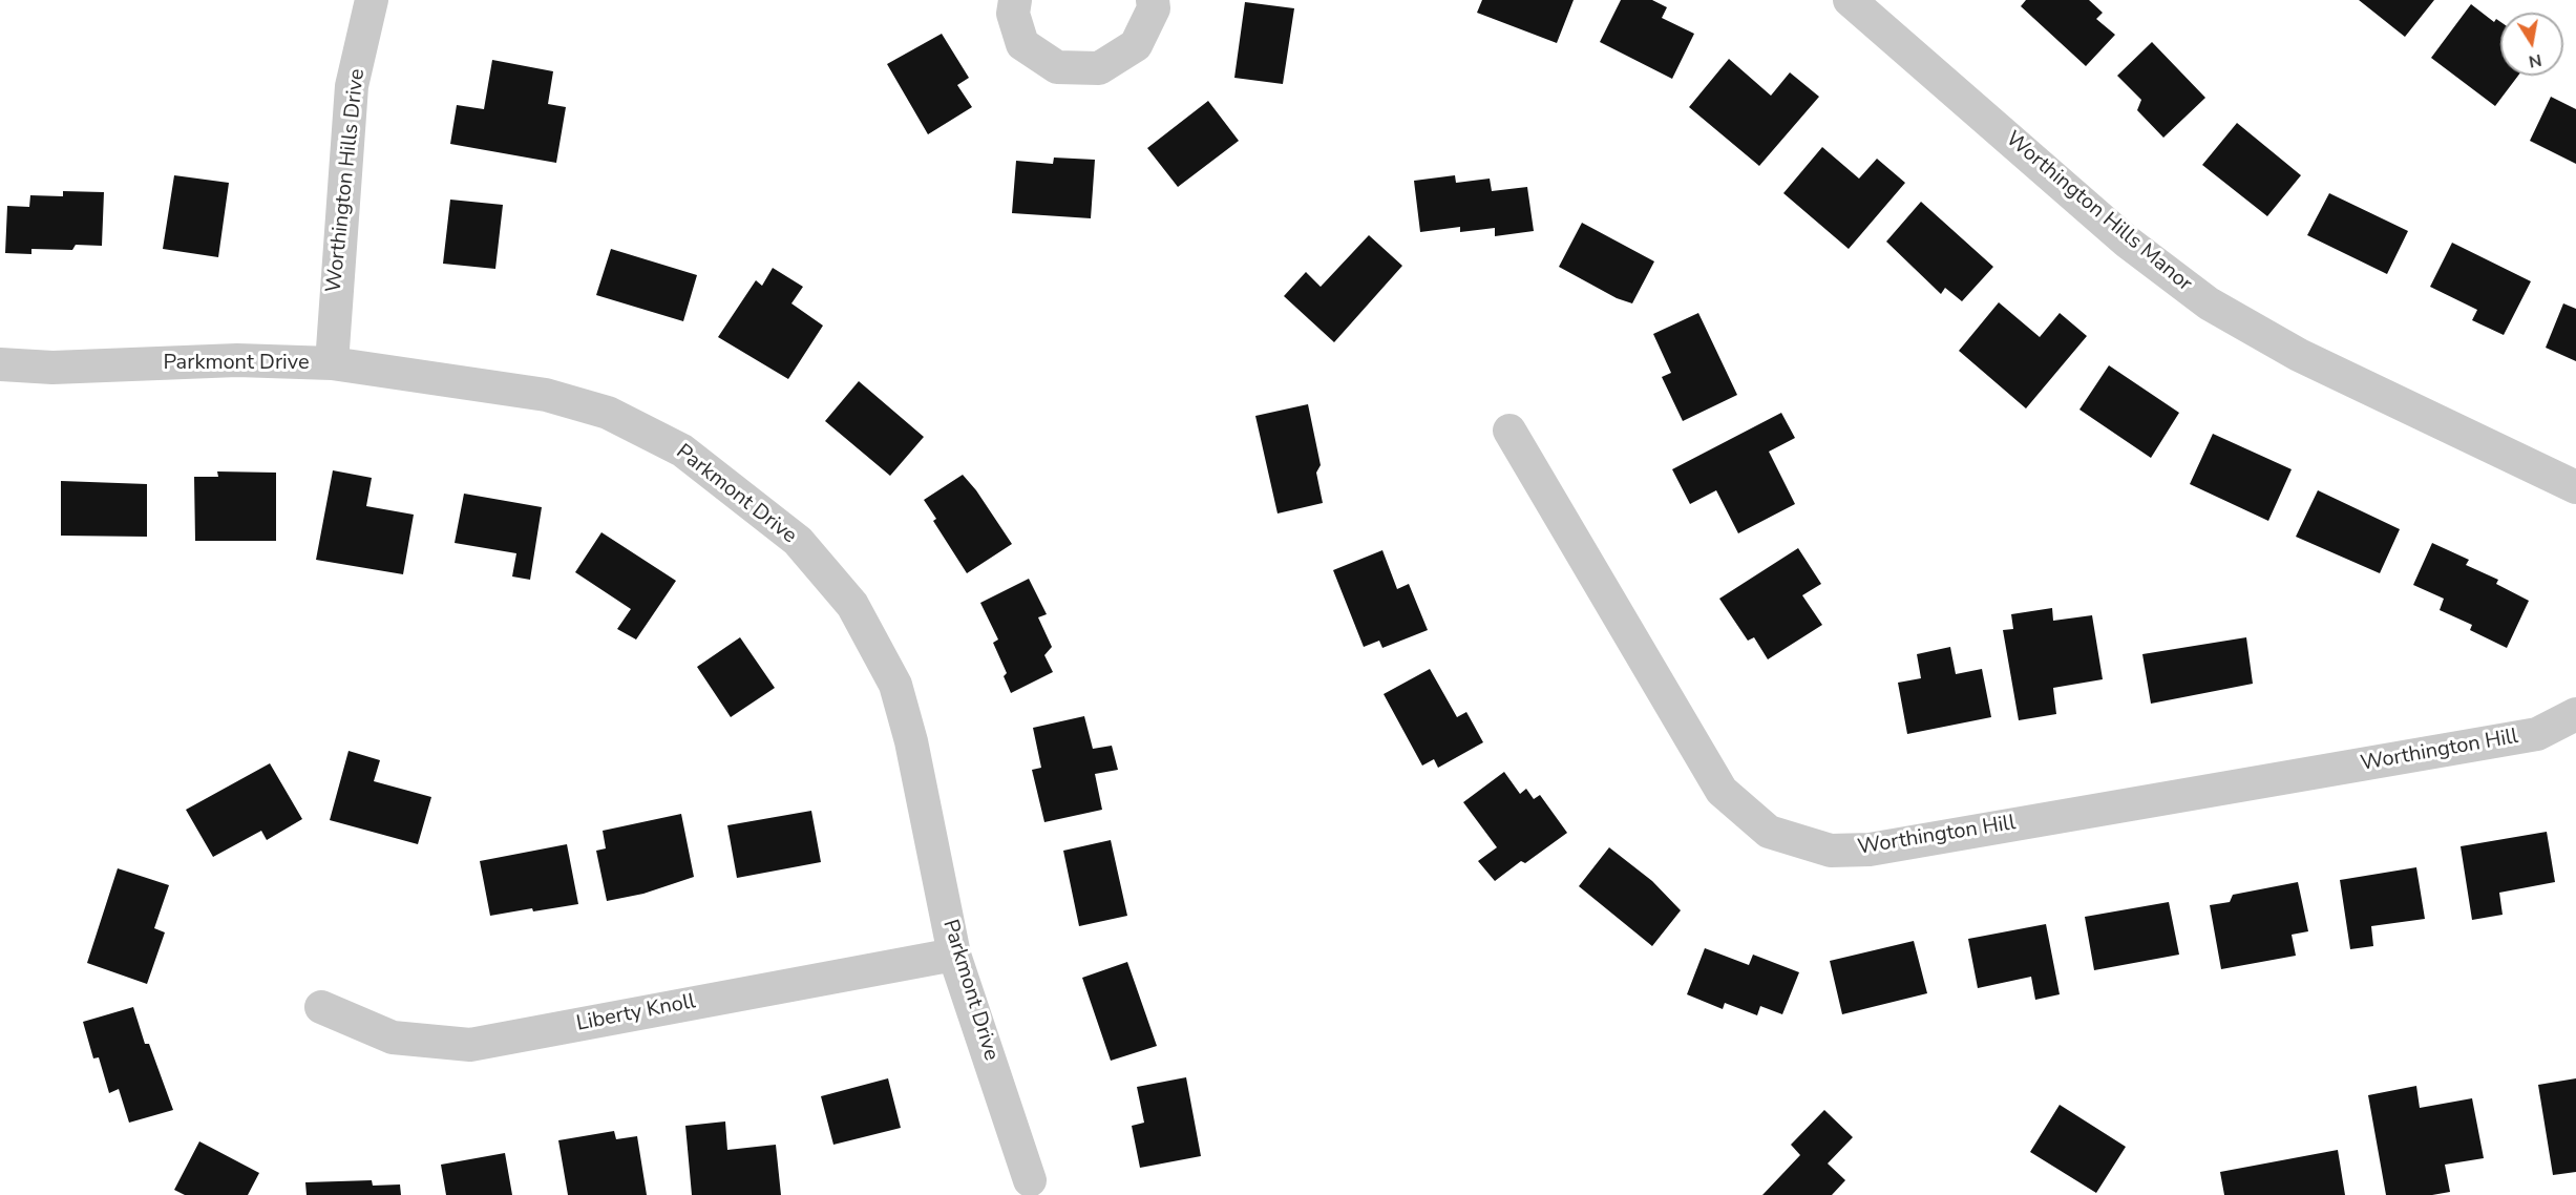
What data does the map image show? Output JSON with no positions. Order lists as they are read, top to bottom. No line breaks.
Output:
{"streets":{"street":["Worthington Hills Drive","Worthington Hills Manor","Parkmont Drive","Worthington Hill","Liberty Knoll"]},"crossings":[["Worthington Hills Drive","Parkmont Drive"],["Parkmont Drive","Liberty Knoll"]],"north":"bottom"}
